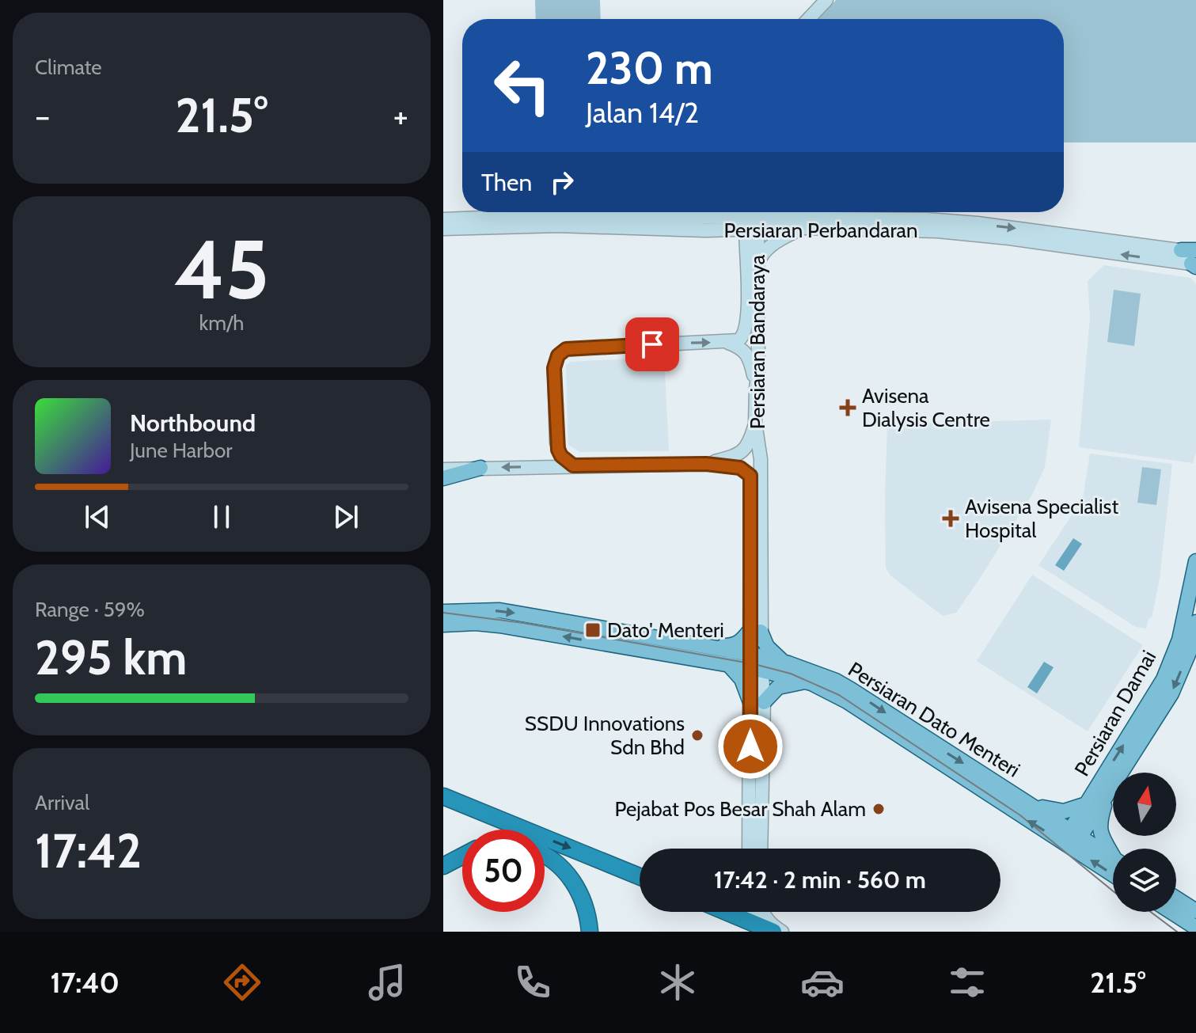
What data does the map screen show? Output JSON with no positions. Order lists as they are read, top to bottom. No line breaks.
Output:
{"streets":{"main road":["Persiaran Perbandaran","Persiaran Bandaraya","Persiaran Damai","Persiaran Dato Menteri"]},"crossings":[["Persiaran Perbandaran","Persiaran Bandaraya"],["Persiaran Bandaraya","Persiaran Dato Menteri"],["Persiaran Damai","Persiaran Dato Menteri"]],"places":{"health":["Avisena Dialysis Centre","Avisena Specialist Hospital"],"transit":["Dato' Menteri"],"other":["SSDU Innovations Sdn Bhd","Pejabat Pos Besar Shah Alam"]},"north":"top","page":{"tile":["Climate",["45","km/h"],["Range · 59%","295 km"],["Arrival","17:42"]],"turn":["230 m","Jalan 14/2"],"heat":["−","21.5°","+"],"then":"Then","song":["Northbound","June Harbor"],"limit":"50","trip":"17:42 · 2 min · 560 m","tabs":["17:40","21.5°"]}}
